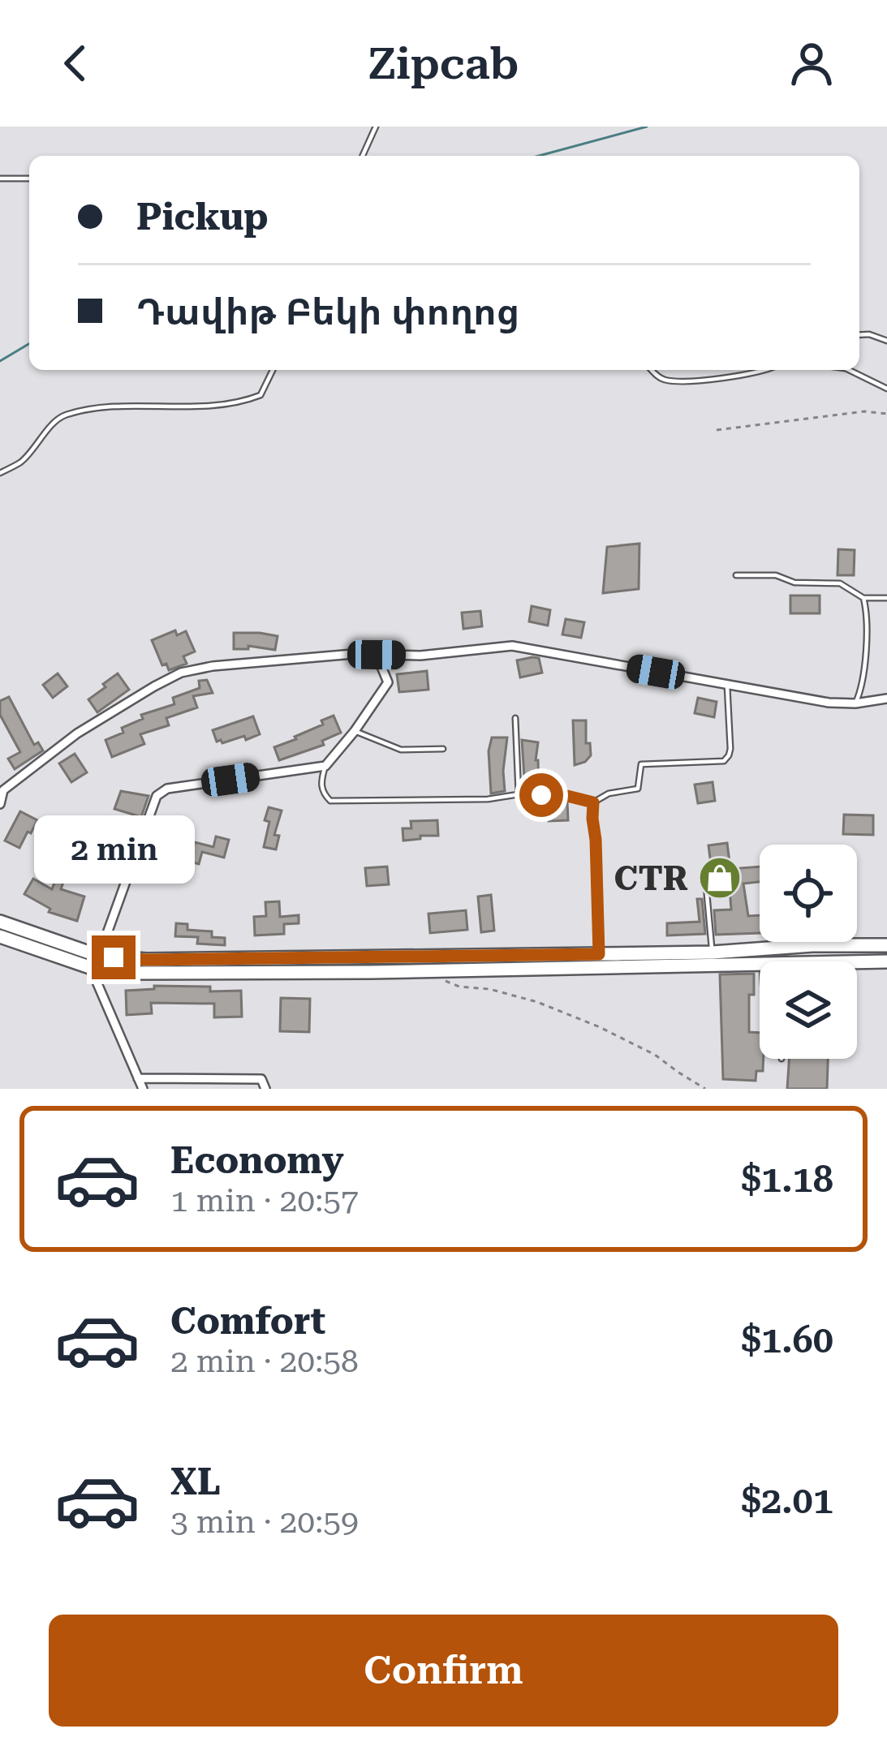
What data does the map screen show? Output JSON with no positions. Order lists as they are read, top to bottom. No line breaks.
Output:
{"places":{"shop":["CTR"]},"page":{"header":"Zipcab","banner":["Pickup","Դավիթ Բեկի փողոց"],"bubble":"2 min","list":[{"name":"Economy","note":"1 min · 20:57","value":"$1.18"},{"name":"Comfort","note":"2 min · 20:58","value":"$1.60"},{"name":"XL","note":"3 min · 20:59","value":"$2.01"}],"buttons":"Confirm"}}
